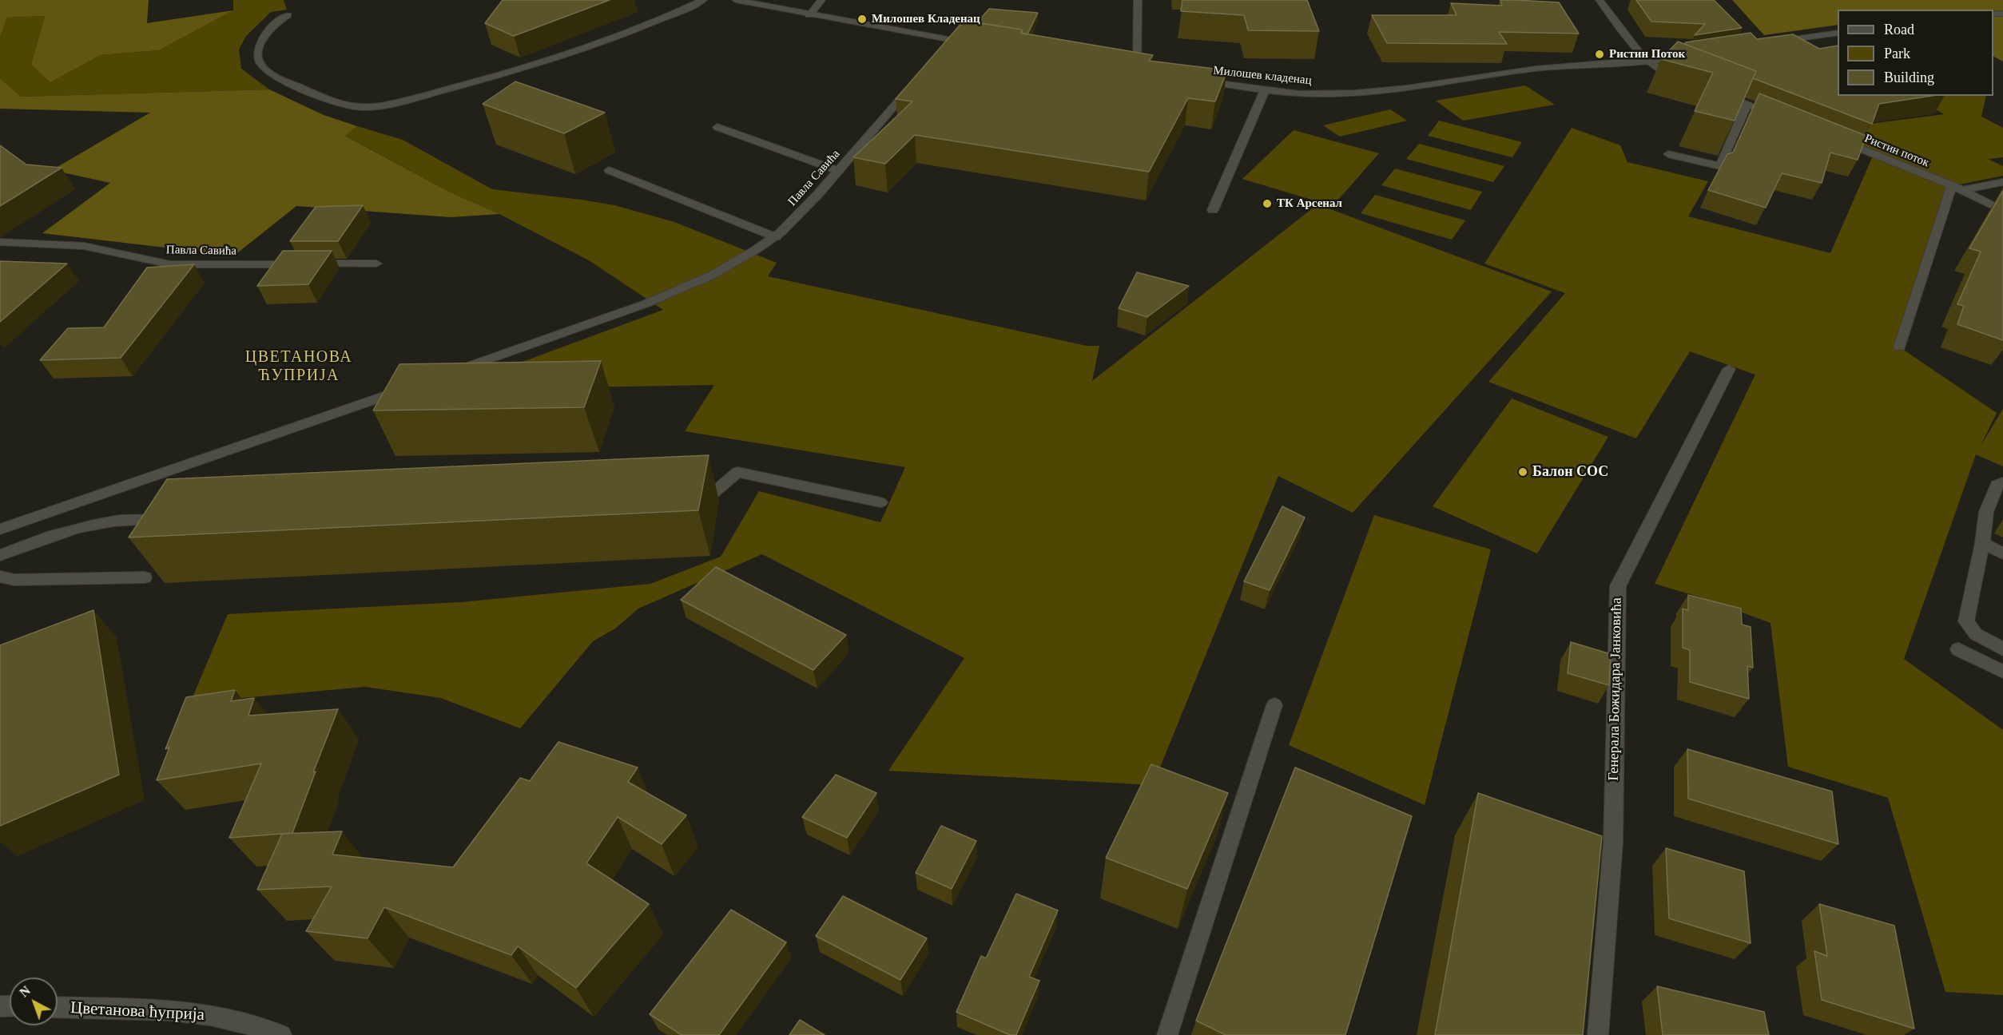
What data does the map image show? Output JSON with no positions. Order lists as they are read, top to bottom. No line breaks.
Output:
{"streets":{"street":["Милошев кладенац","Ристин поток","Павла Савића","Генерала Божидара Јанковића","Цветанова ћуприја"]},"districts":["ЦВЕТАНОВА ЋУПРИЈА"],"places":["Милошев Кладенац","Ристин Поток","ТК Арсенал","Балон СОС"],"legend":["Road","Park","Building"],"north":"top left"}
